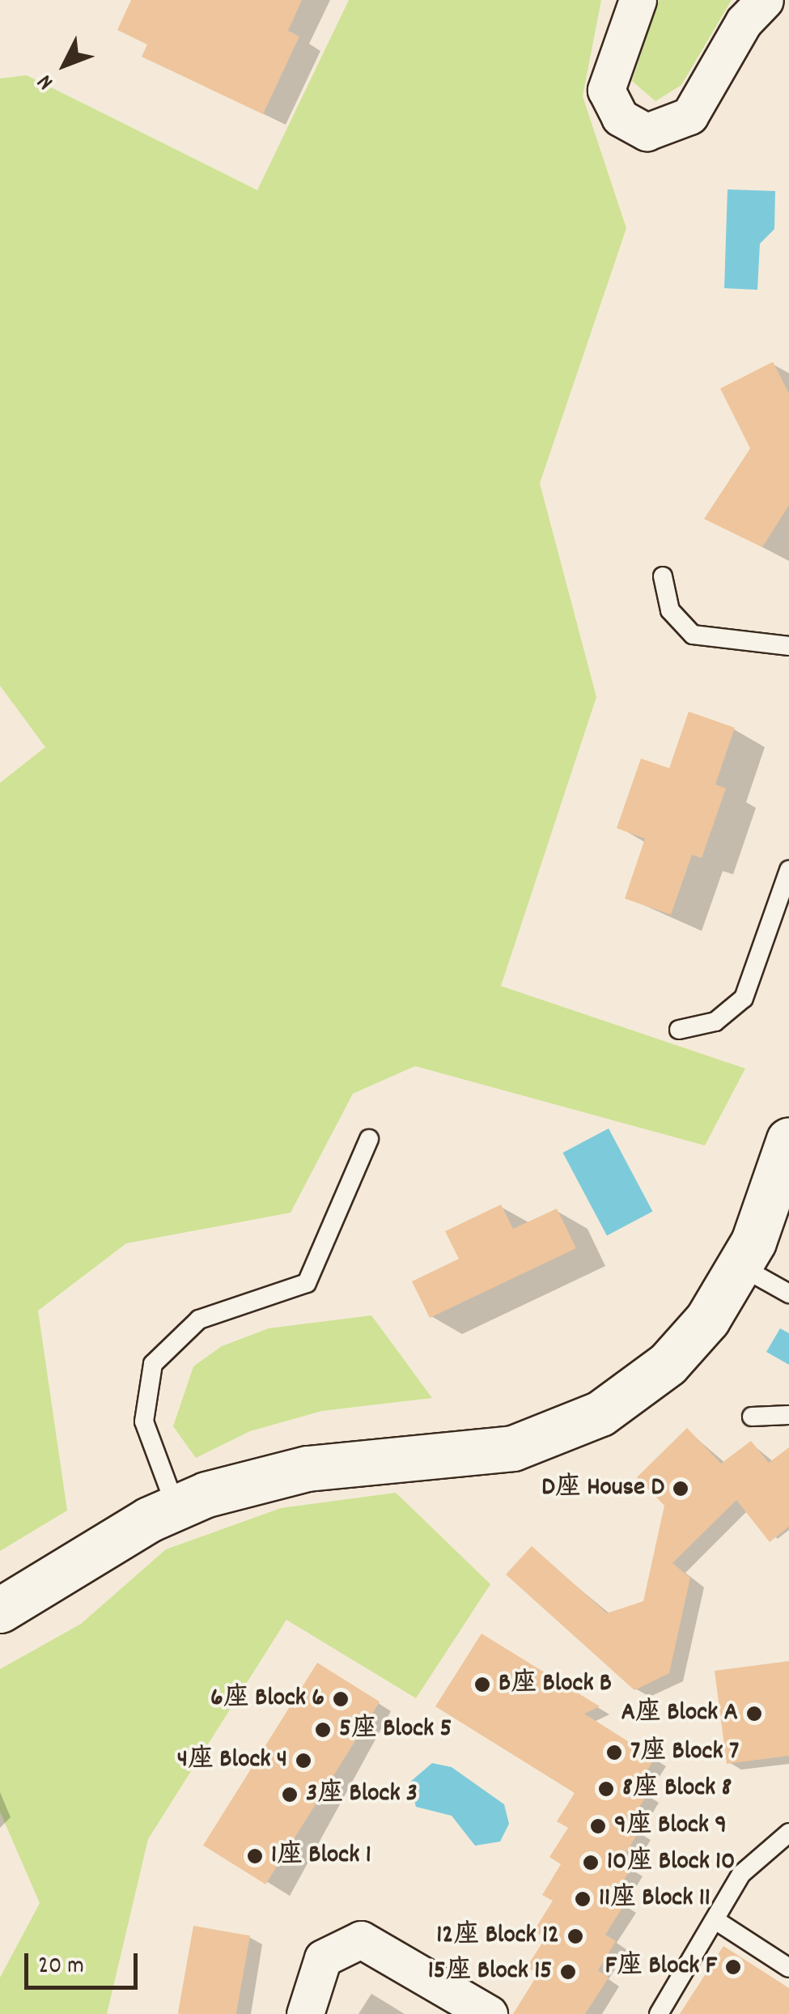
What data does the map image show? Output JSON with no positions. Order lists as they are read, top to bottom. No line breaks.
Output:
{"places":["D座 House D","B座 Block B","6座 Block 6","A座 Block A","5座 Block 5","7座 Block 7","4座 Block 4","8座 Block 8","3座 Block 3","9座 Block 9","1座 Block 1","10座 Block 10","11座 Block 11","12座 Block 12","F座 Block F","15座 Block 15"],"scale_bar":"20 m","north":"bottom left"}
